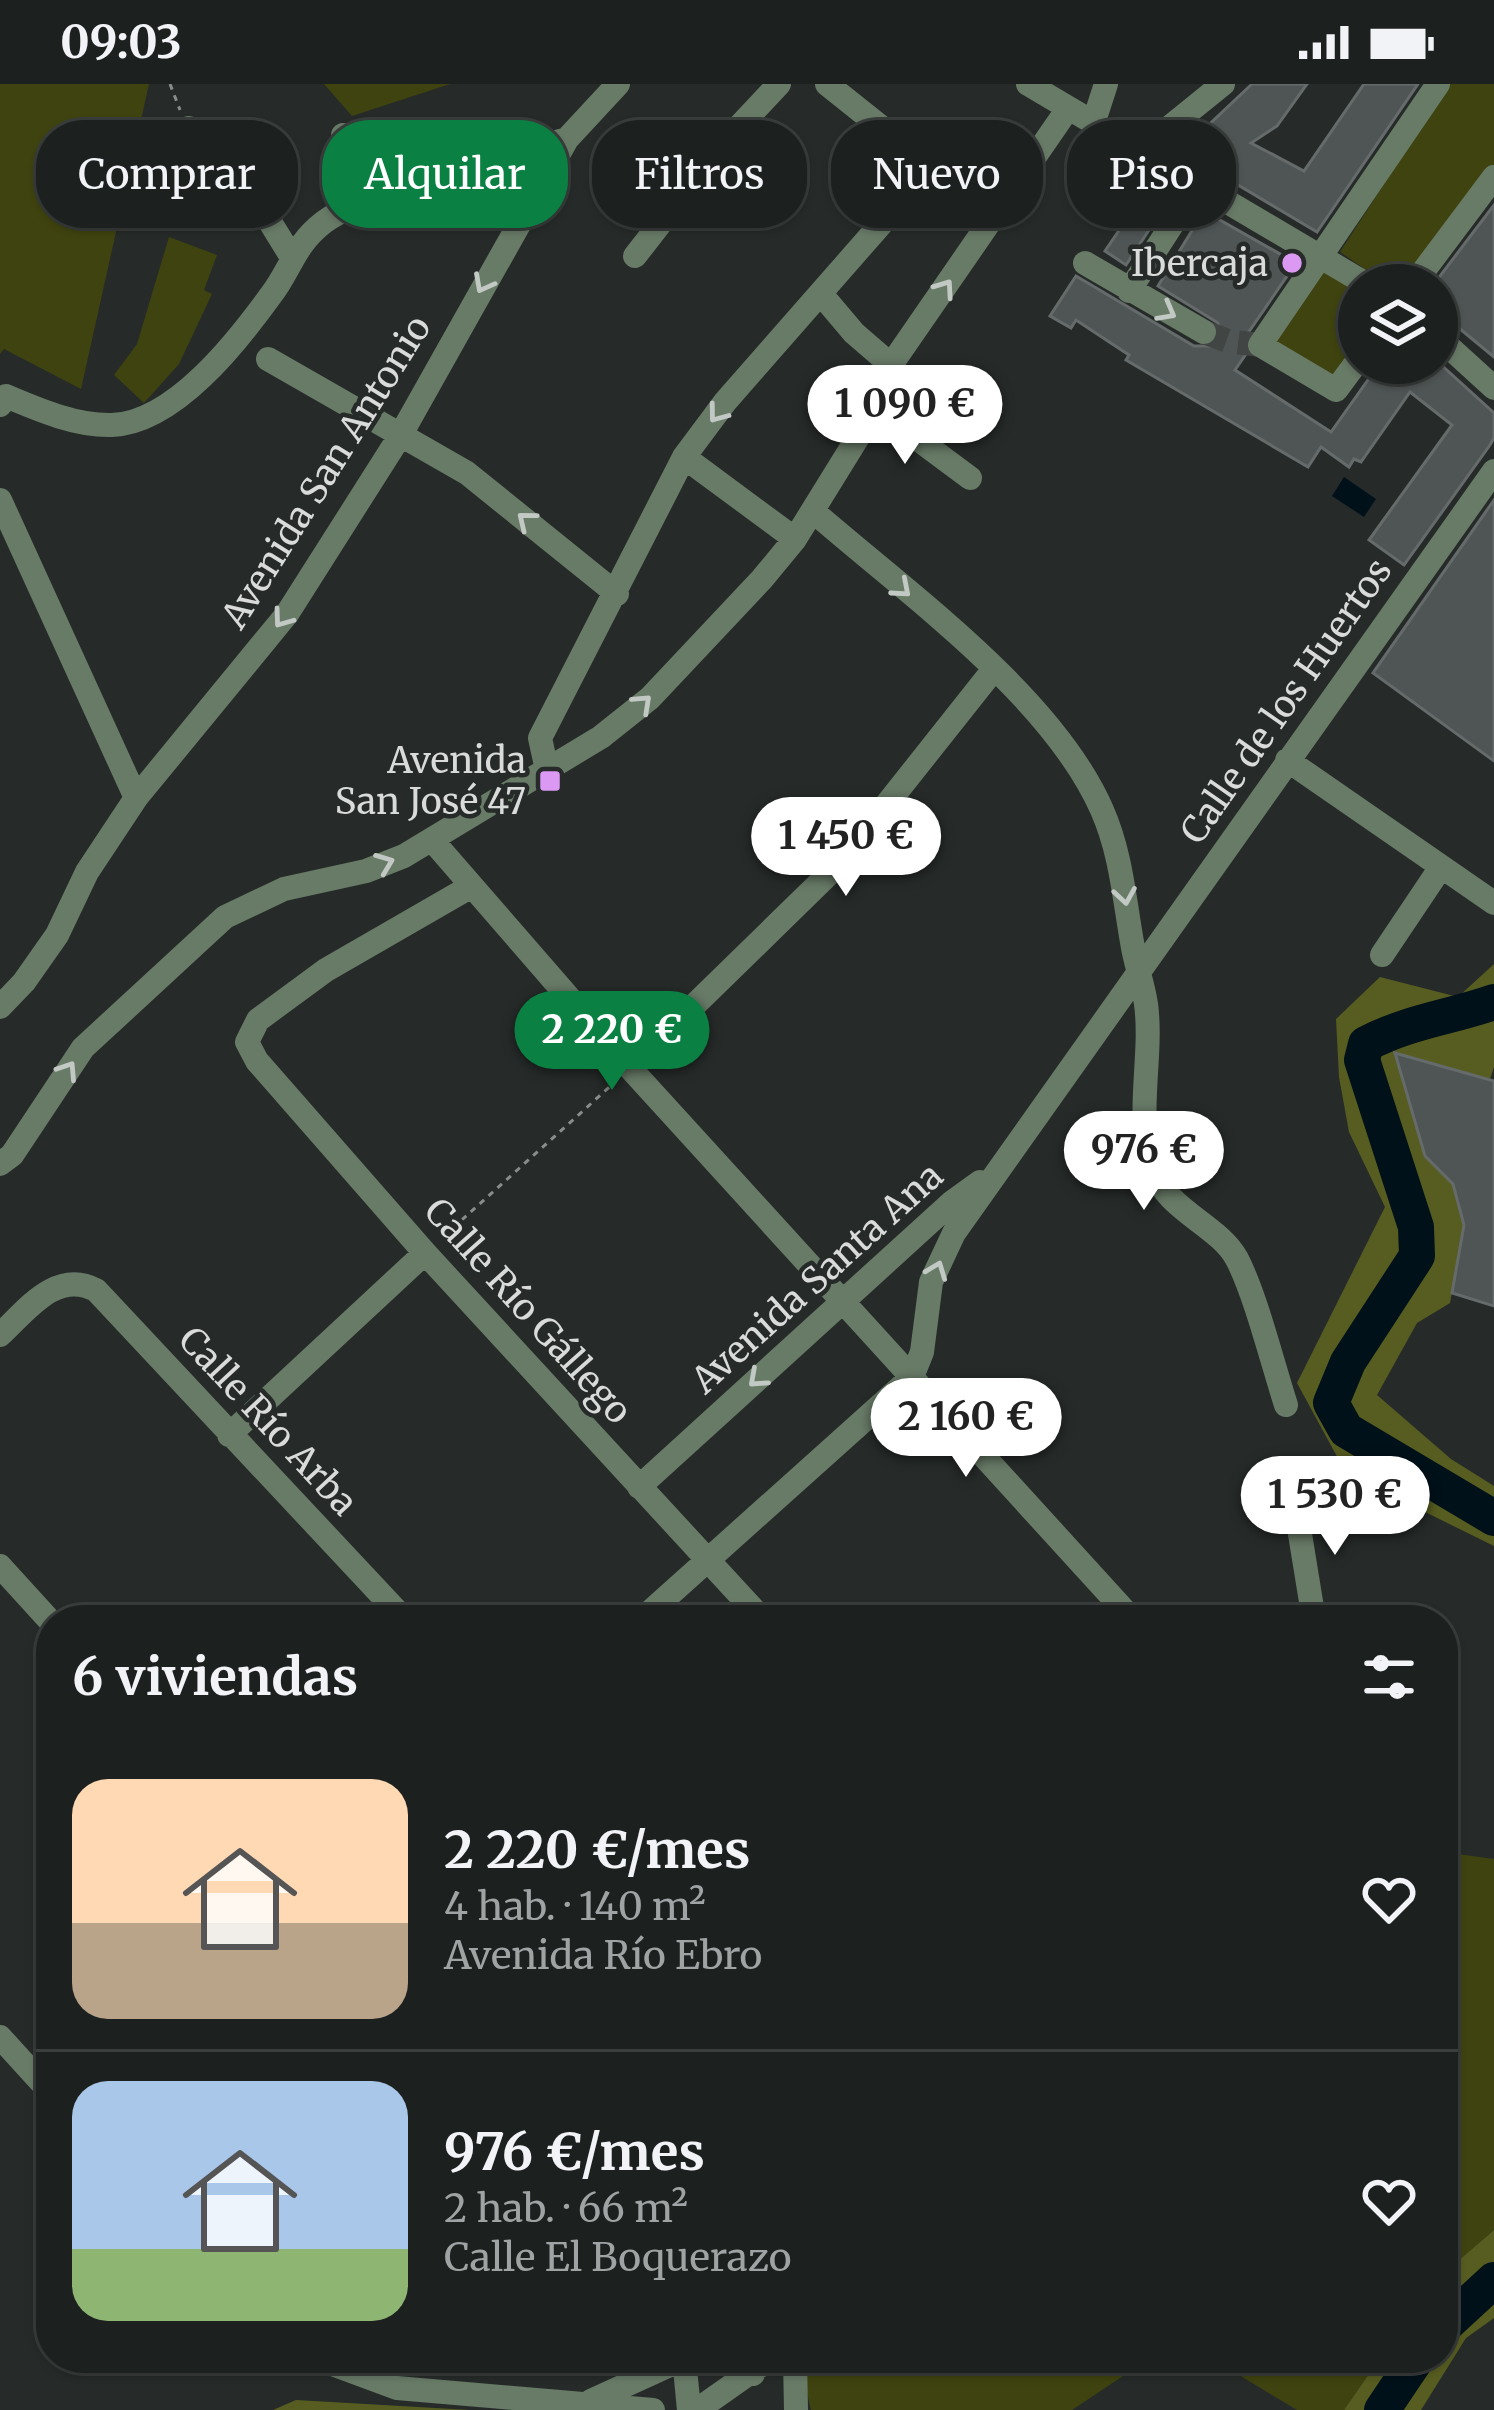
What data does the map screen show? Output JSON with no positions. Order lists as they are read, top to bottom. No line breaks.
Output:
{"streets":{"street":["Avenida San Antonio","Calle de los Huertos","Avenida Santa Ana","Calle Río Gállego","Calle Río Arba"]},"crossings":[["Calle de los Huertos","Avenida Santa Ana"],["Avenida Santa Ana","Calle Río Gállego"]],"one_way":["Avenida San Antonio"],"places":{"other":["Ibercaja"],"transit":["Avenida San José 47"]},"page":{"status":"09:03","chip":["Comprar","Alquilar","Filtros","Nuevo","Piso"],"price":["1 090 €","1 450 €","2 220 €","976 €","2 160 €","1 530 €"],"heading":"6 viviendas","list":[{"name":"2 220 €/mes","note":"4 hab. · 140 m² · Avenida Río Ebro"},{"name":"976 €/mes","note":"2 hab. · 66 m² · Calle El Boquerazo"}]}}
